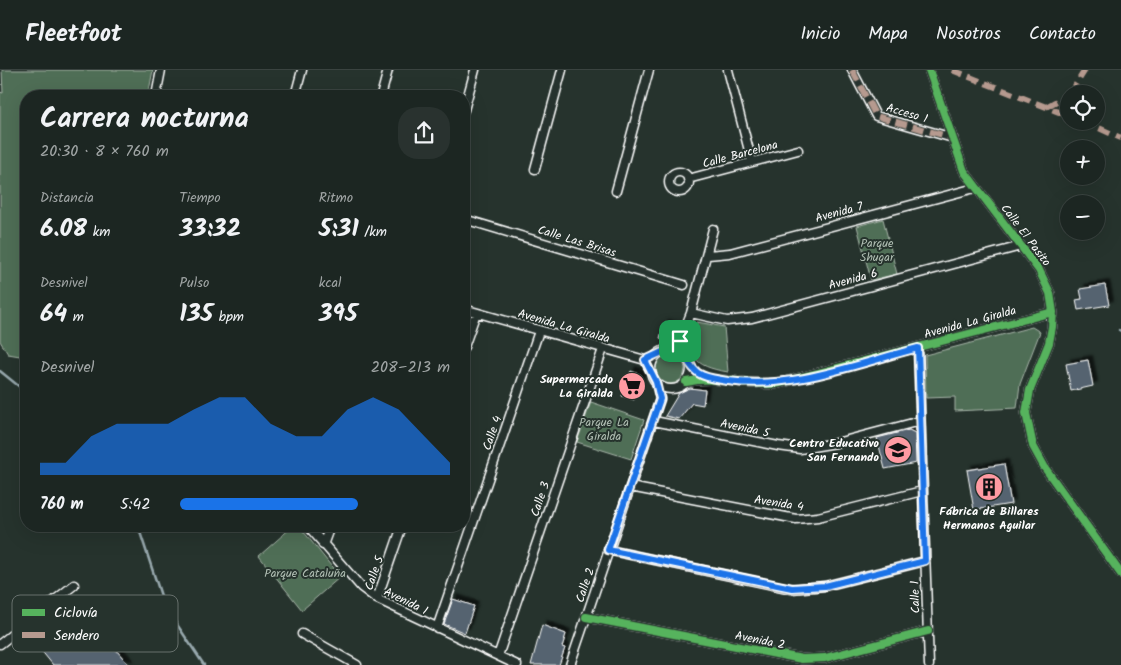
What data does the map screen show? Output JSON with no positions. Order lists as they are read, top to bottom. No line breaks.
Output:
{"streets":{"street":["Acceso 1","Calle Barcelona","Avenida 7","Calle El Pasito","Calle Las Brisas","Avenida 6","Avenida La Giralda","Avenida 5","Calle 4","Calle 3","Avenida 4","Calle 5","Calle 2","Calle 1","Avenida 1","Avenida 2"]},"crossings":[["Acceso 1","Calle El Pasito"],["Avenida 7","Calle El Pasito"],["Calle El Pasito","Avenida 6"],["Calle El Pasito","Avenida La Giralda"],["Avenida La Giralda","Calle 4"],["Avenida La Giralda","Calle 3"],["Avenida La Giralda","Calle 2"],["Avenida La Giralda","Calle 1"],["Avenida 5","Calle 2"],["Avenida 5","Calle 1"],["Calle 4","Avenida 1"],["Calle 3","Avenida 1"],["Avenida 4","Calle 2"],["Avenida 4","Calle 1"],["Calle 5","Avenida 1"],["Calle 2","Avenida 2"],["Calle 1","Avenida 2"]],"parks":["Parque Shugar","Parque La Giralda","Parque Cataluña"],"places":{"supermarket":["Supermercado La Giralda"],"school or university":["Centro Educativo San Fernando"],"building":["Fábrica de Billares Hermanos Aguilar"]},"legend":["Ciclovía","Sendero"],"page":{"header":"Fleetfoot","nav":["Inicio","Mapa","Nosotros","Contacto"],"map_buttons":["+","−"],"heading":["Carrera nocturna","20:30 · 8 × 760 m"],"stats":[["Distancia","6.08 km"],["Tiempo","33:32"],["Ritmo","5:31 /km"],["Desnivel","64 m"],["Pulso","135 bpm"],["kcal","395"]],"chart":["Desnivel","208–213 m"],"list":[{"name":"760 m","note":"5:42"}]}}
